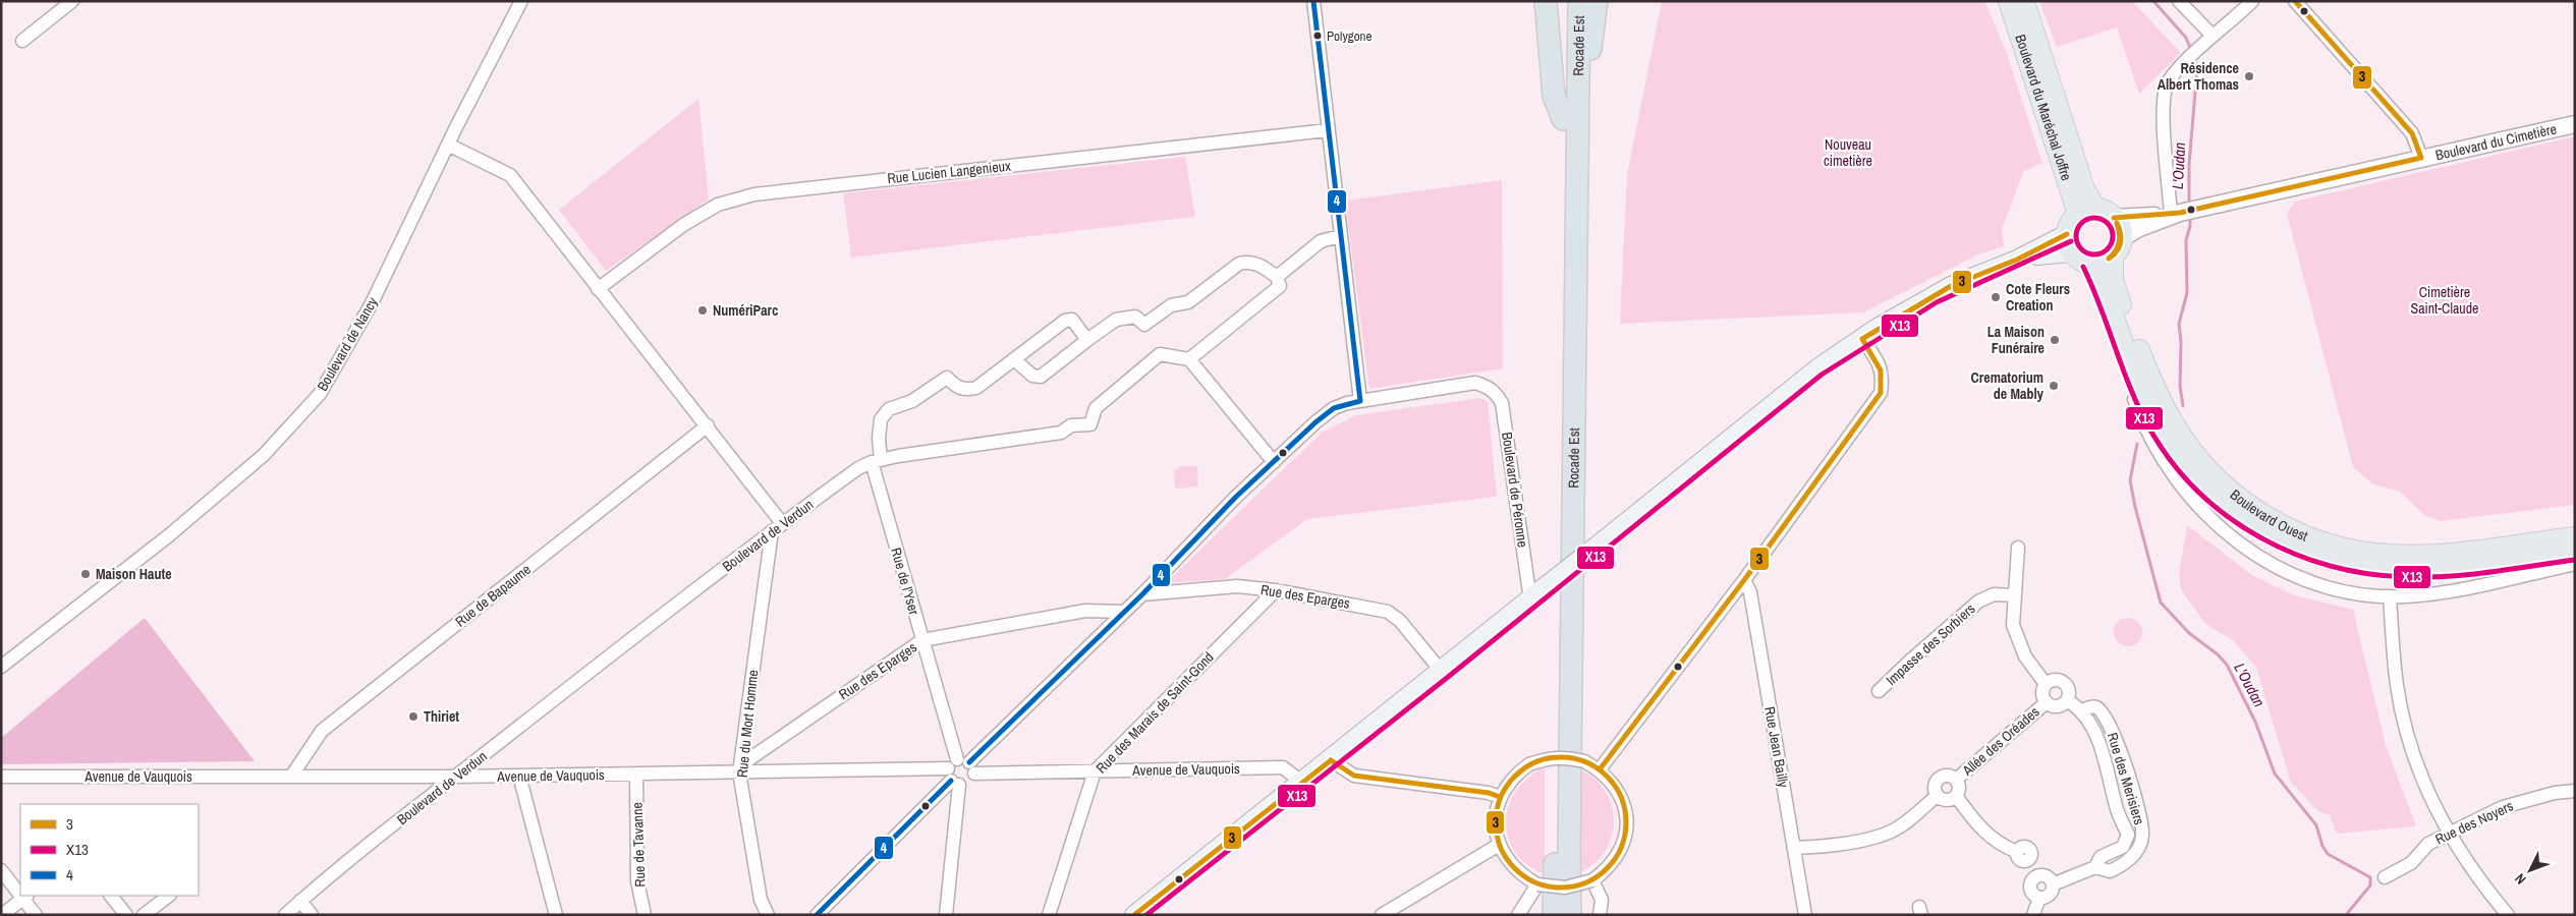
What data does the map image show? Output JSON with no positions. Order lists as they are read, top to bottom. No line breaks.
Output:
{"streets":{"highway":["Rocade Est"],"main road":["Boulevard du Maréchal Joffre","Boulevard Ouest"],"street":["Boulevard du Cimetière","Rue Lucien Langenieux","Boulevard de Nancy","Boulevard de Péronne","Boulevard de Verdun","Rue de l'Yser","Rue de Bapaume","Rue des Eparges","Impasse des Sorbiers","Rue des Marais de Saint-Gond","Rue du Mort Homme","Allée des Oréades","Rue Jean Bailly","Avenue de Vauquois","Rue des Merisiers","Rue des Noyers","Rue de Tavanne"]},"crossings":[["Boulevard du Maréchal Joffre","Boulevard du Cimetière"],["Boulevard du Maréchal Joffre","Boulevard Ouest"],["Boulevard du Cimetière","Boulevard Ouest"],["Boulevard de Verdun","Rue de l'Yser"],["Boulevard de Verdun","Rue du Mort Homme"],["Boulevard de Verdun","Avenue de Vauquois"],["Rue de l'Yser","Rue des Eparges"],["Rue de l'Yser","Avenue de Vauquois"],["Rue de Bapaume","Avenue de Vauquois"],["Rue des Eparges","Rue des Marais de Saint-Gond"],["Rue des Eparges","Rue du Mort Homme"],["Rue des Eparges","Avenue de Vauquois"],["Rue des Marais de Saint-Gond","Avenue de Vauquois"],["Rue du Mort Homme","Avenue de Vauquois"],["Allée des Oréades","Rue des Merisiers"],["Avenue de Vauquois","Rue de Tavanne"]],"water":["L'Oudan"],"parks":["Nouveau cimetière","Cimetière Saint-Claude"],"places":["Polygone","Résidence Albert Thomas","Cote Fleurs Creation","NumériParc","La Maison Funéraire","Crematorium de Mably","Maison Haute","Thiriet"],"lines":["transit line 3","transit line 4","transit line X13"],"legend":["3","X13","4"],"north":"bottom left"}
